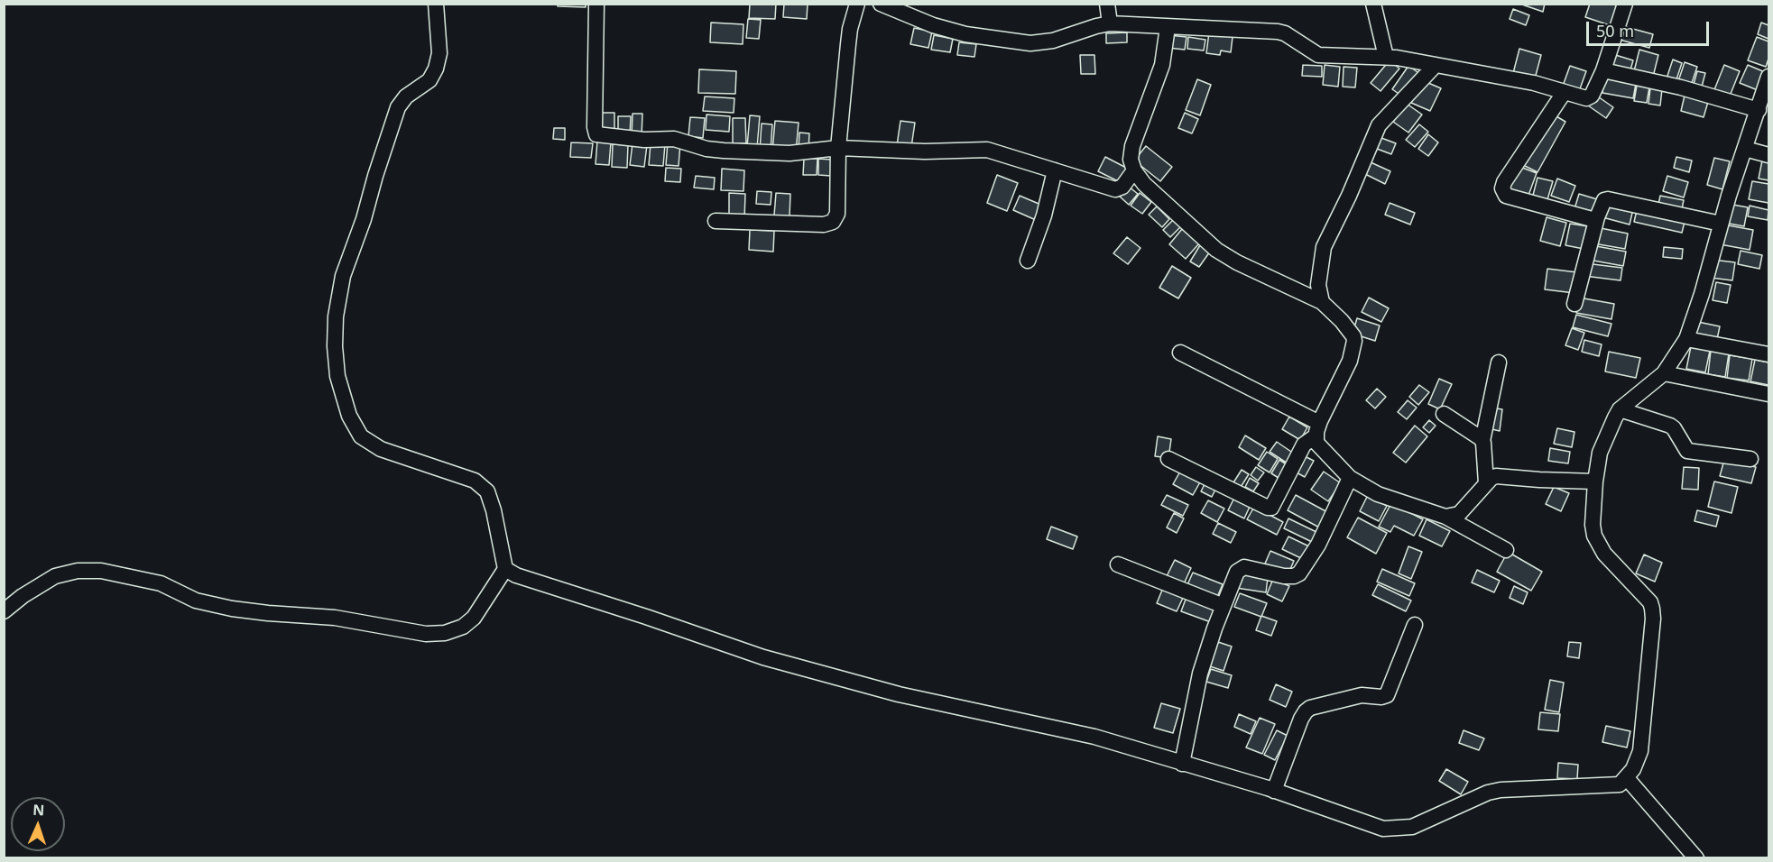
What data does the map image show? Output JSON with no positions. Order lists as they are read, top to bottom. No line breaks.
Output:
{"scale_bar":"50 m","north":"top"}
